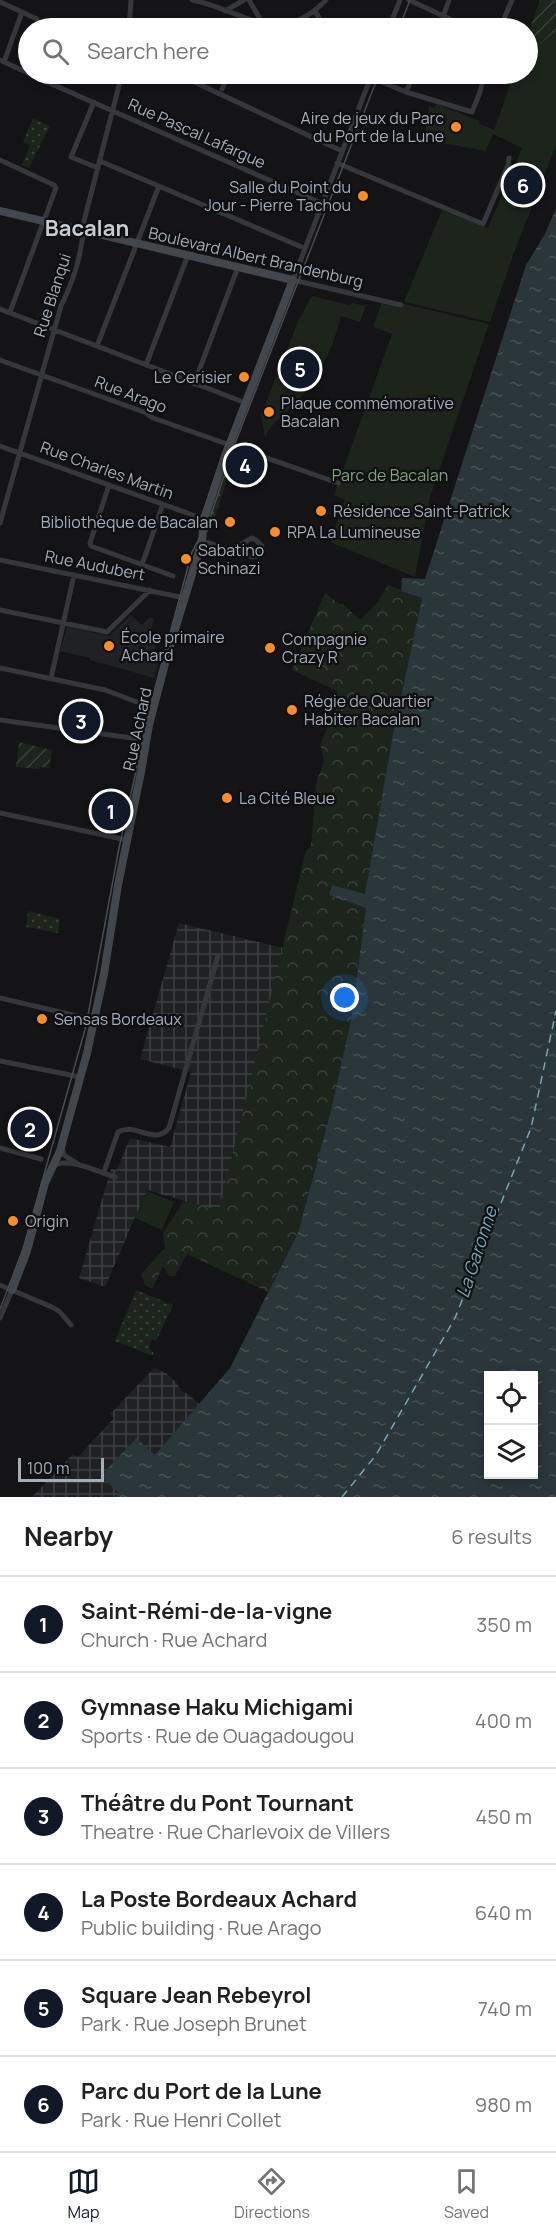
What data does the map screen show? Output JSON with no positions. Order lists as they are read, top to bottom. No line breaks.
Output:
{"streets":{"street":["Rue Pascal Lafargue","Boulevard Albert Brandenburg","Rue Blanqui","Rue Arago","Rue Charles Martin","Rue Audubert","Rue Achard"]},"crossings":[["Rue Pascal Lafargue","Rue Blanqui"],["Boulevard Albert Brandenburg","Rue Blanqui"],["Boulevard Albert Brandenburg","Rue Achard"],["Rue Blanqui","Rue Arago"],["Rue Blanqui","Rue Charles Martin"],["Rue Arago","Rue Achard"],["Rue Charles Martin","Rue Achard"],["Rue Audubert","Rue Achard"]],"districts":["Bacalan"],"water":["La Garonne"],"parks":["Parc de Bacalan"],"places":["Aire de jeux du Parc du Port de la Lune","Salle du Point du Jour - Pierre Tachou","Le Cerisier","Plaque commémorative Bacalan","Résidence Saint-Patrick","Bibliothèque de Bacalan","RPA La Lumineuse","Sabatino Schinazi","École primaire Achard","Compagnie Crazy R","Régie de Quartier Habiter Bacalan","La Cité Bleue","Sensas Bordeaux","Origin"],"scale_bar":"100 m","page":{"search":"Search here","pins":["6","5","4","3","1","2"],"scale":"100 m","heading":["Nearby","6 results"],"list":[{"mark":"1","name":"Saint-Rémi-de-la-vigne","note":"Church · Rue Achard","value":"350 m"},{"mark":"2","name":"Gymnase Haku Michigami","note":"Sports · Rue de Ouagadougou","value":"400 m"},{"mark":"3","name":"Théâtre du Pont Tournant","note":"Theatre · Rue Charlevoix de Villers","value":"450 m"},{"mark":"4","name":"La Poste Bordeaux Achard","note":"Public building · Rue Arago","value":"640 m"},{"mark":"5","name":"Square Jean Rebeyrol","note":"Park · Rue Joseph Brunet","value":"740 m"},{"mark":"6","name":"Parc du Port de la Lune","note":"Park · Rue Henri Collet","value":"980 m"}],"nav":["Map","Directions","Saved"]}}
